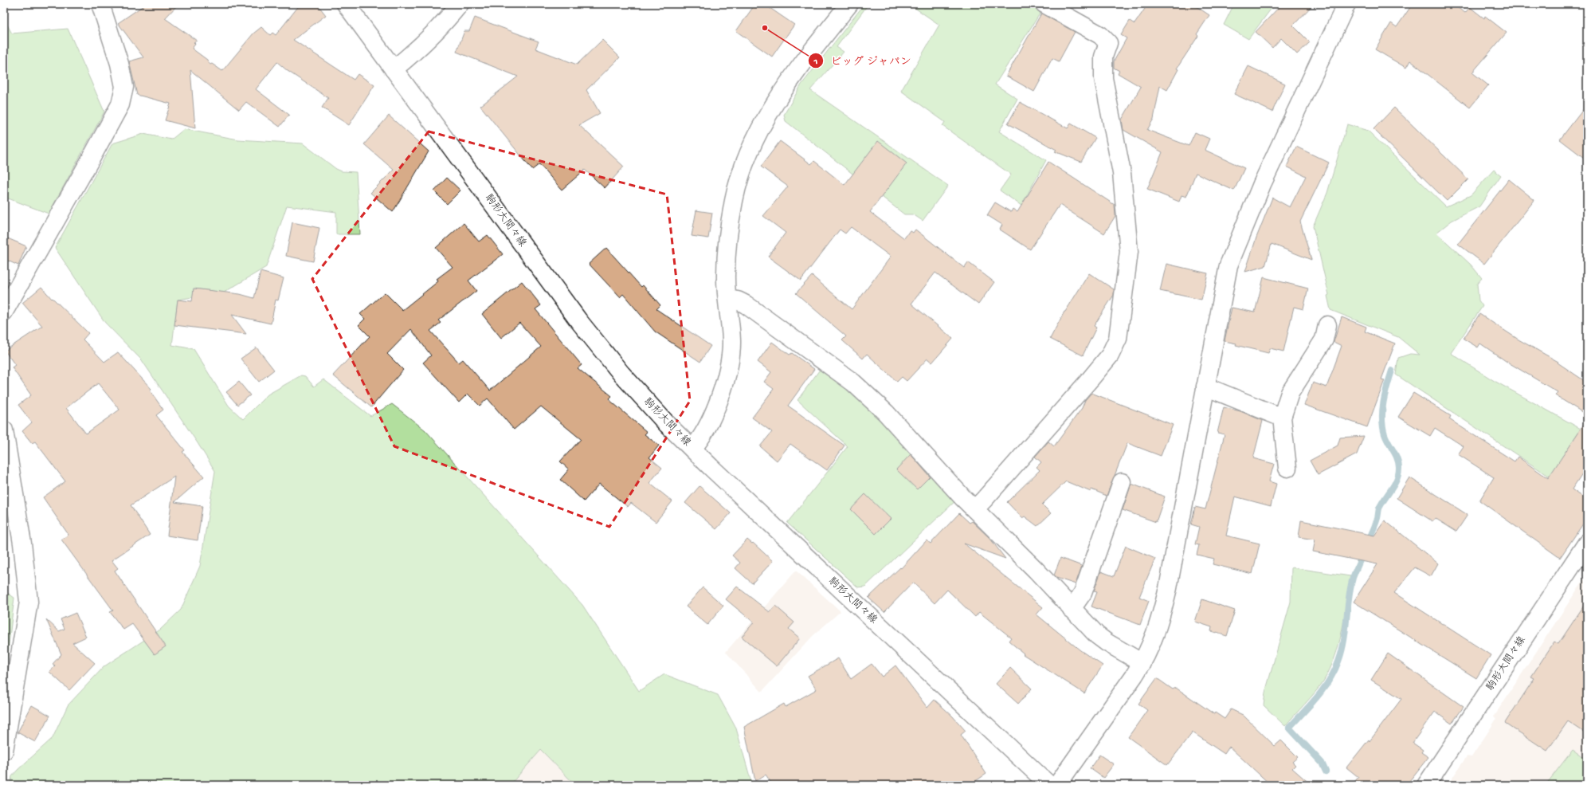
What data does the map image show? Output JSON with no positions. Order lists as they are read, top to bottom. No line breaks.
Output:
{"streets":{"street":["駒形大間々線"]},"places":["ビッグ ジャパン"]}
